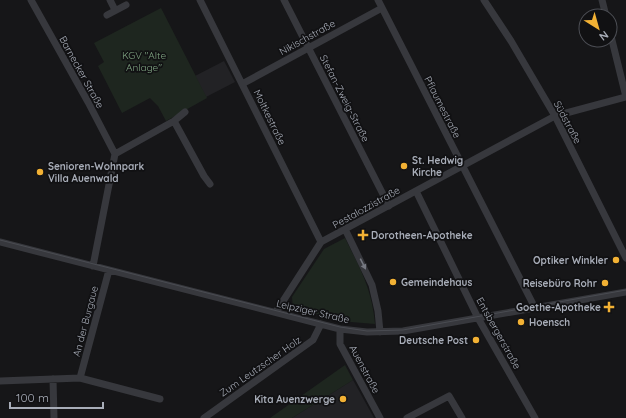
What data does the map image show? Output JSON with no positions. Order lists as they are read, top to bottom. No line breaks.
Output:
{"streets":{"street":["Nikischstraße","Barnecker Straße","Stefan-Zweig-Straße","Pflaumestraße","Moltkestraße","Südstraße","Pestalozzistraße","Leipziger Straße","An der Burgaue","Entsbergerstraße","Zum Leutzscher Holz","Auenstraße"]},"crossings":[["Nikischstraße","Stefan-Zweig-Straße"],["Nikischstraße","Pflaumestraße"],["Nikischstraße","Moltkestraße"],["Stefan-Zweig-Straße","Pestalozzistraße"],["Pflaumestraße","Pestalozzistraße"],["Pflaumestraße","Leipziger Straße"],["Moltkestraße","Pestalozzistraße"],["Südstraße","Pestalozzistraße"],["Pestalozzistraße","Leipziger Straße"],["Pestalozzistraße","Entsbergerstraße"],["Leipziger Straße","An der Burgaue"],["Leipziger Straße","Entsbergerstraße"],["Leipziger Straße","Zum Leutzscher Holz"],["Leipziger Straße","Auenstraße"]],"parks":["KGV \"Alte Anlage\""],"places":{"other":["St. Hedwig Kirche","Senioren-Wohnpark Villa Auenwald","Optiker Winkler","Gemeindehaus","Reisebüro Rohr","Hoensch","Deutsche Post","Kita Auenzwerge"],"health":["Dorotheen-Apotheke","Goethe-Apotheke"]},"scale_bar":"100 m","north":"bottom right"}
